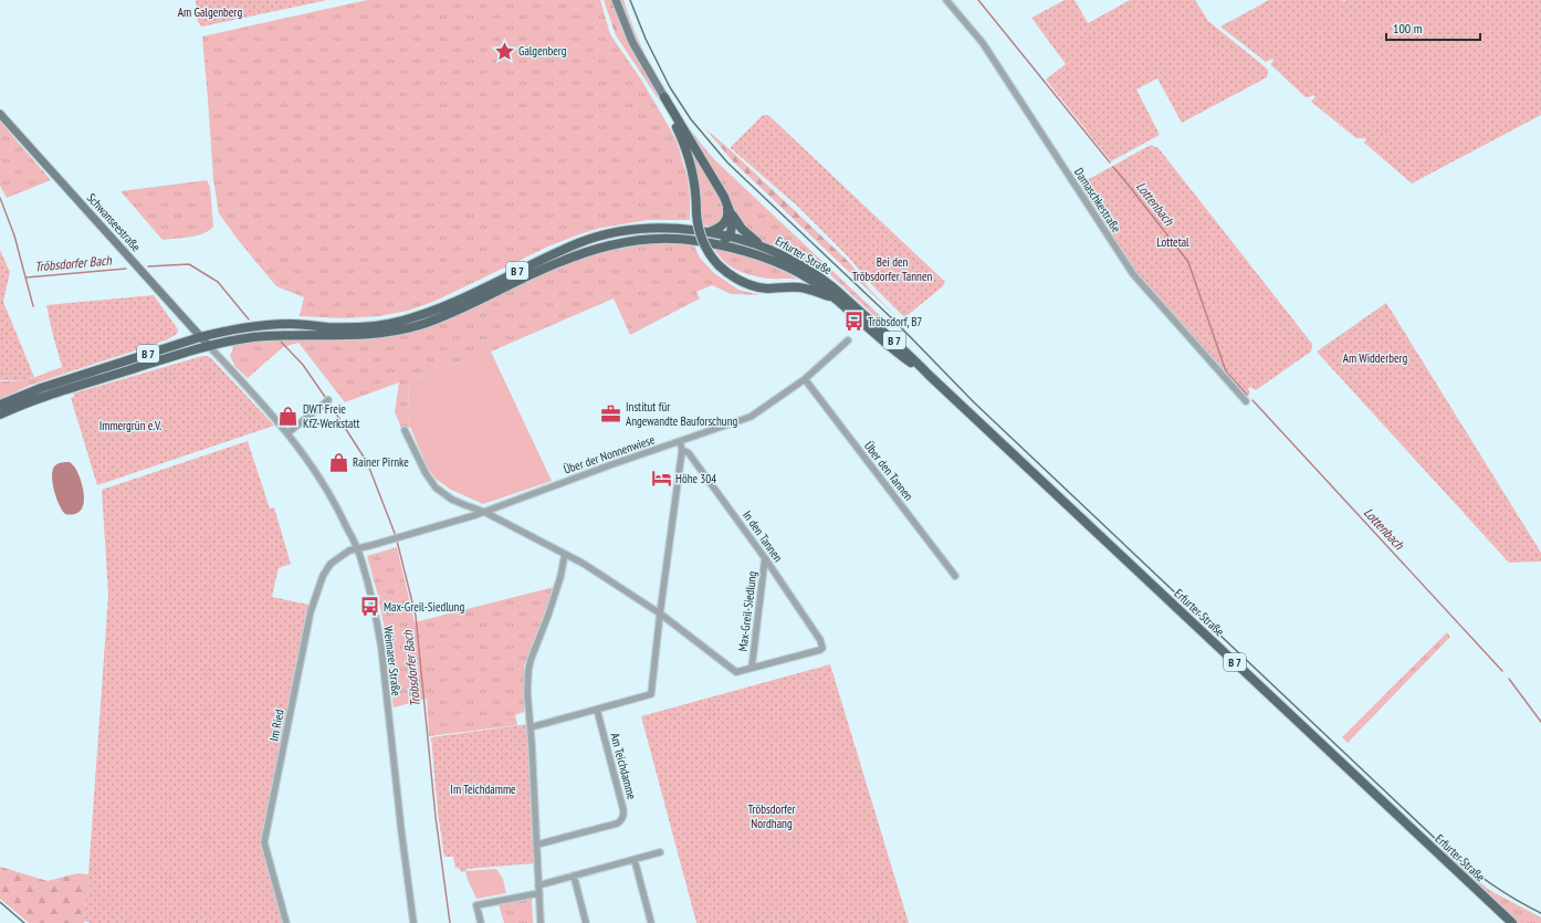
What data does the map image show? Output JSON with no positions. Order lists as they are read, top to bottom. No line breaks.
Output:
{"streets":{"main road":["Erfurter Straße","B 7"],"street":["Damaschkestraße","Schwanseestraße","Über der Nonnenwiese","Über den Tannen","In den Tannen","Max-Greil-Siedlung","Weimarer Straße","Im Ried","Am Teichdamme"]},"crossings":[["Schwanseestraße","B 7"],["Schwanseestraße","Weimarer Straße"],["Erfurter Straße","B 7"],["B 7","Weimarer Straße"],["Über der Nonnenwiese","Über den Tannen"],["Über der Nonnenwiese","Max-Greil-Siedlung"],["Über der Nonnenwiese","Weimarer Straße"],["Über der Nonnenwiese","Im Ried"],["In den Tannen","Max-Greil-Siedlung"],["Weimarer Straße","Im Ried"]],"water":["Lottenbach","Tröbsdorfer Bach"],"parks":["Am Galgenberg","Lottetal","Bei den Tröbsdorfer Tannen","Am Widderberg","Immergrün e.V.","Im Teichdamme","Tröbsdorfer Nordhang"],"places":{"place":["Galgenberg"],"bus stop":["Tröbsdorf, B7","Max-Greil-Siedlung"],"office":["Institut für Angewandte Bauforschung"],"shop":["DWT Freie KfZ-Werkstatt","Rainer Pirnke"],"hotel":["Höhe 304"]},"scale_bar":"100 m"}
